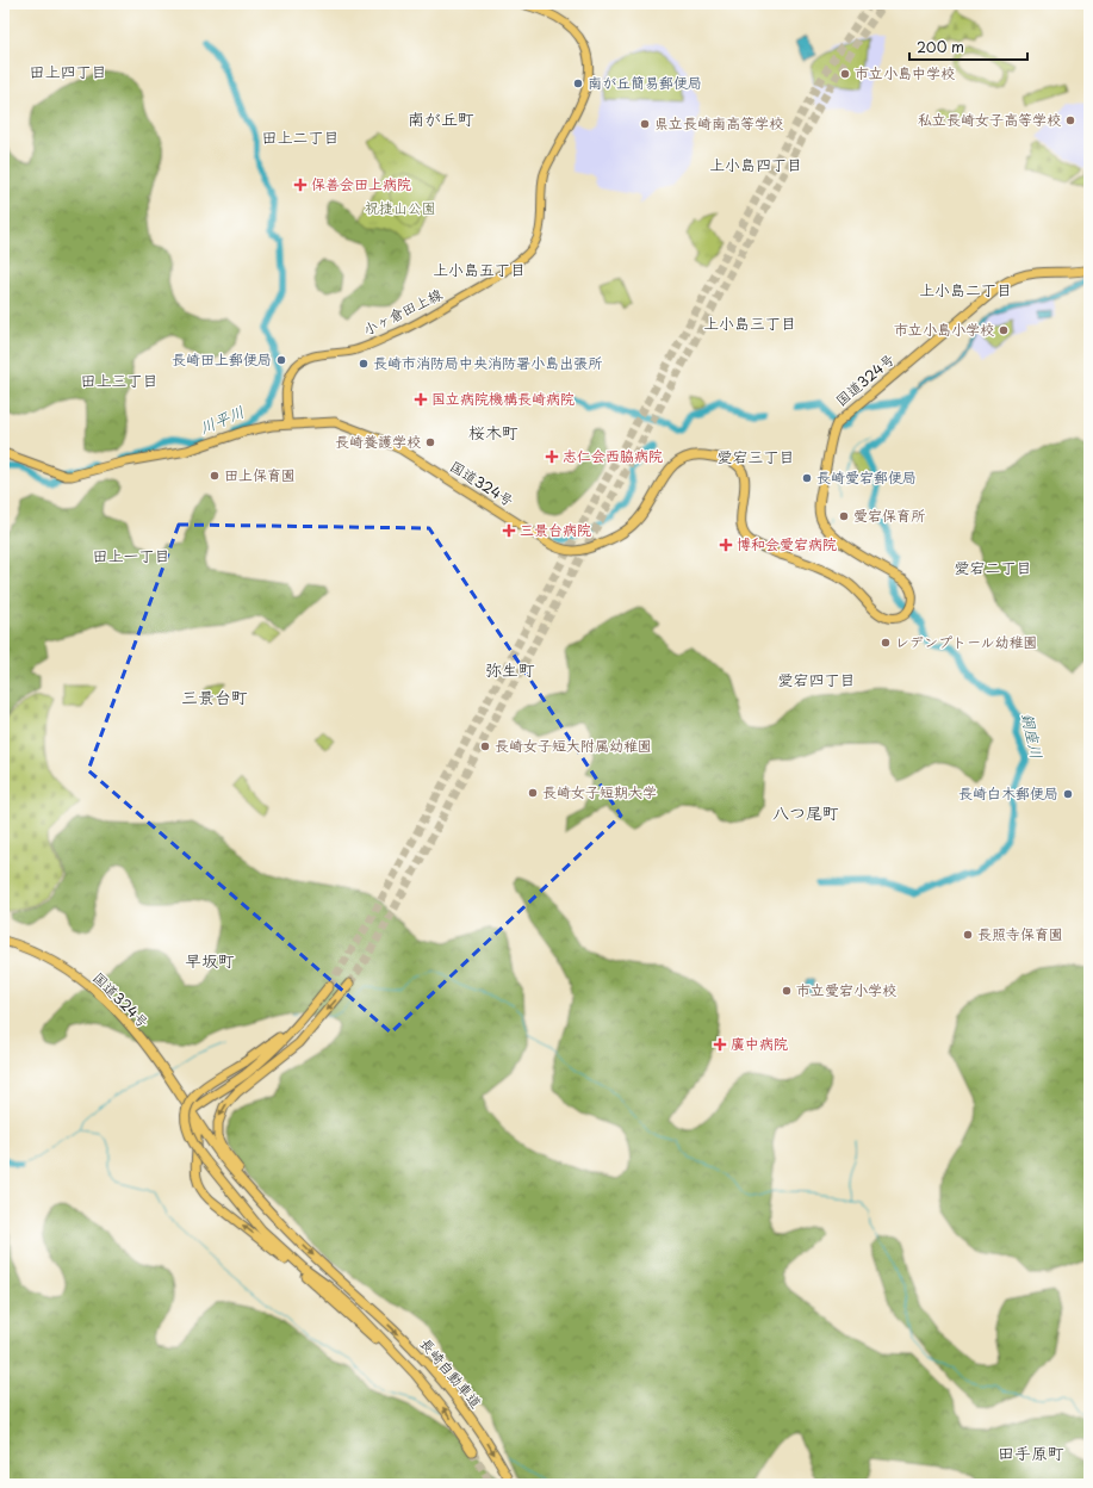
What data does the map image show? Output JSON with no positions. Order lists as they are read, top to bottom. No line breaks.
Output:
{"streets":{"highway":["国道324号","長崎自動車道"],"main road":["小ヶ倉田上線"]},"crossings":[["小ヶ倉田上線","国道324号"]],"districts":["田上四丁目","南が丘町","田上二丁目","上小島四丁目","上小島五丁目","上小島二丁目","上小島三丁目","田上三丁目","桜木町","愛宕三丁目","田上一丁目","愛宕二丁目","弥生町","愛宕四丁目","三景台町","八つ尾町","早坂町","田手原町"],"water":["川平川","銅座川"],"parks":["祝捷山公園"],"places":{"other":["市立小島中学校","南が丘簡易郵便局","私立長崎女子高等学校","県立長崎南高等学校","市立小島小学校","長崎田上郵便局","長崎市消防局中央消防署小島出張所","長崎養護学校","田上保育園","長崎愛宕郵便局","愛宕保育所","レデンプトール幼稚園","長崎女子短大附属幼稚園","長崎女子短期大学","長崎白木郵便局","長照寺保育園","市立愛宕小学校"],"health":["保善会田上病院","国立病院機構長崎病院","志仁会西脇病院","三景台病院","博和会愛宕病院","廣中病院"]},"scale_bar":"200 m"}
